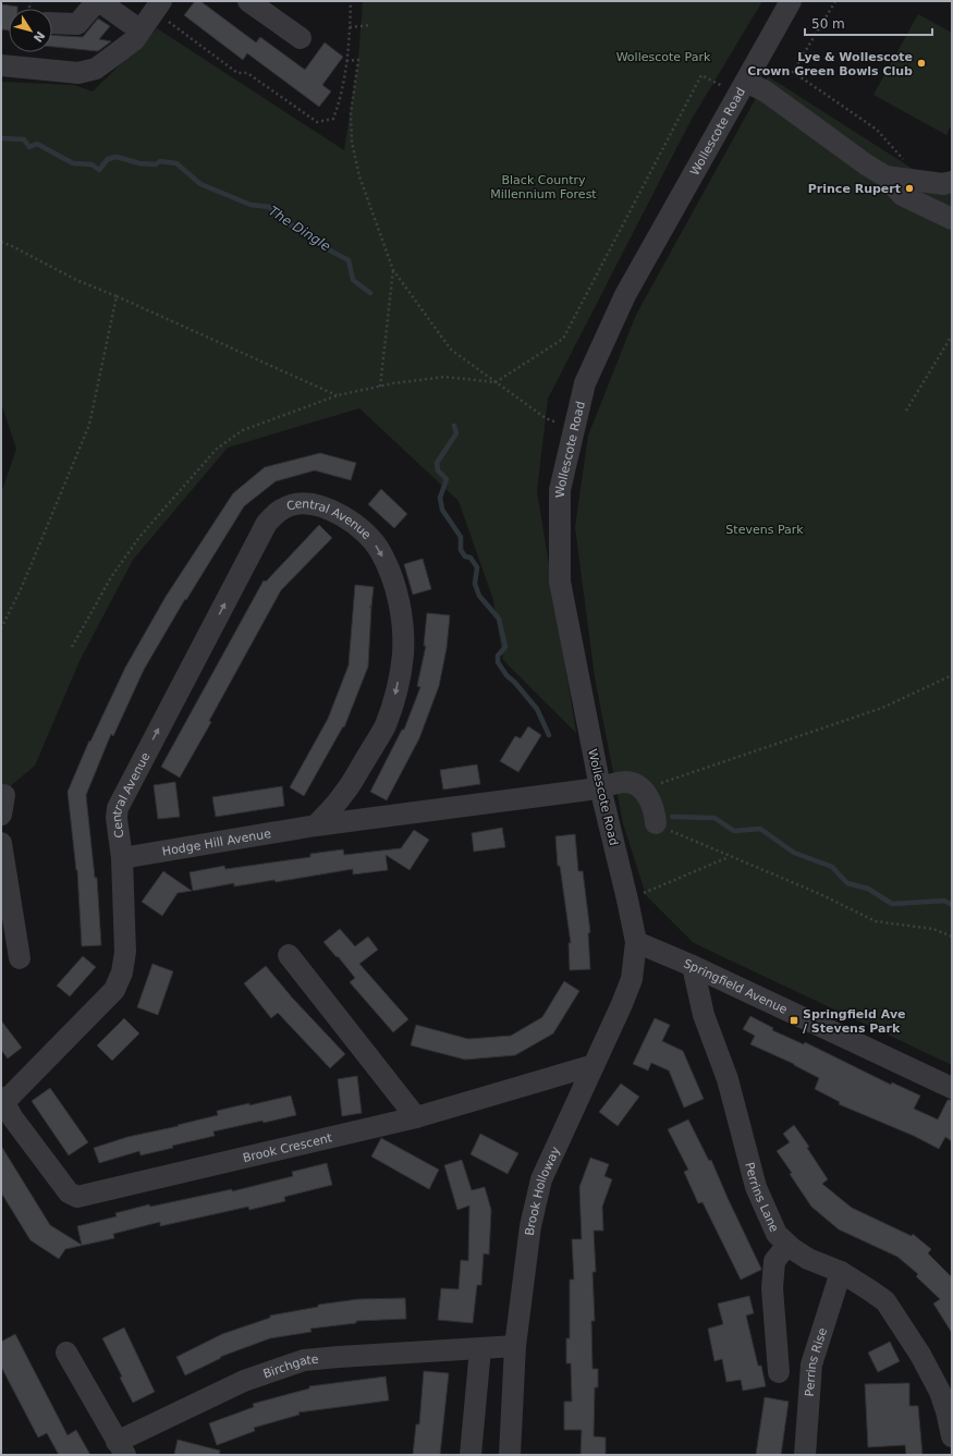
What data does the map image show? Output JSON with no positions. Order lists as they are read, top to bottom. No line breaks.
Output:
{"streets":{"street":["Wollescote Road","Central Avenue","Hodge Hill Avenue","Springfield Avenue","Brook Crescent","Brook Holloway","Perrins Lane","Perrins Rise","Birchgate"]},"crossings":[["Wollescote Road","Hodge Hill Avenue"],["Wollescote Road","Springfield Avenue"],["Wollescote Road","Brook Holloway"],["Central Avenue","Hodge Hill Avenue"],["Springfield Avenue","Brook Holloway"],["Springfield Avenue","Perrins Lane"],["Brook Crescent","Brook Holloway"],["Brook Holloway","Birchgate"],["Perrins Lane","Perrins Rise"]],"water":["The Dingle"],"parks":["Wollescote Park","Black Country Millennium Forest","Stevens Park"],"places":{"other":["Lye & Wollescote Crown Green Bowls Club","Prince Rupert"],"transit":["Springfield Ave / Stevens Park"]},"scale_bar":"50 m","north":"bottom right"}
